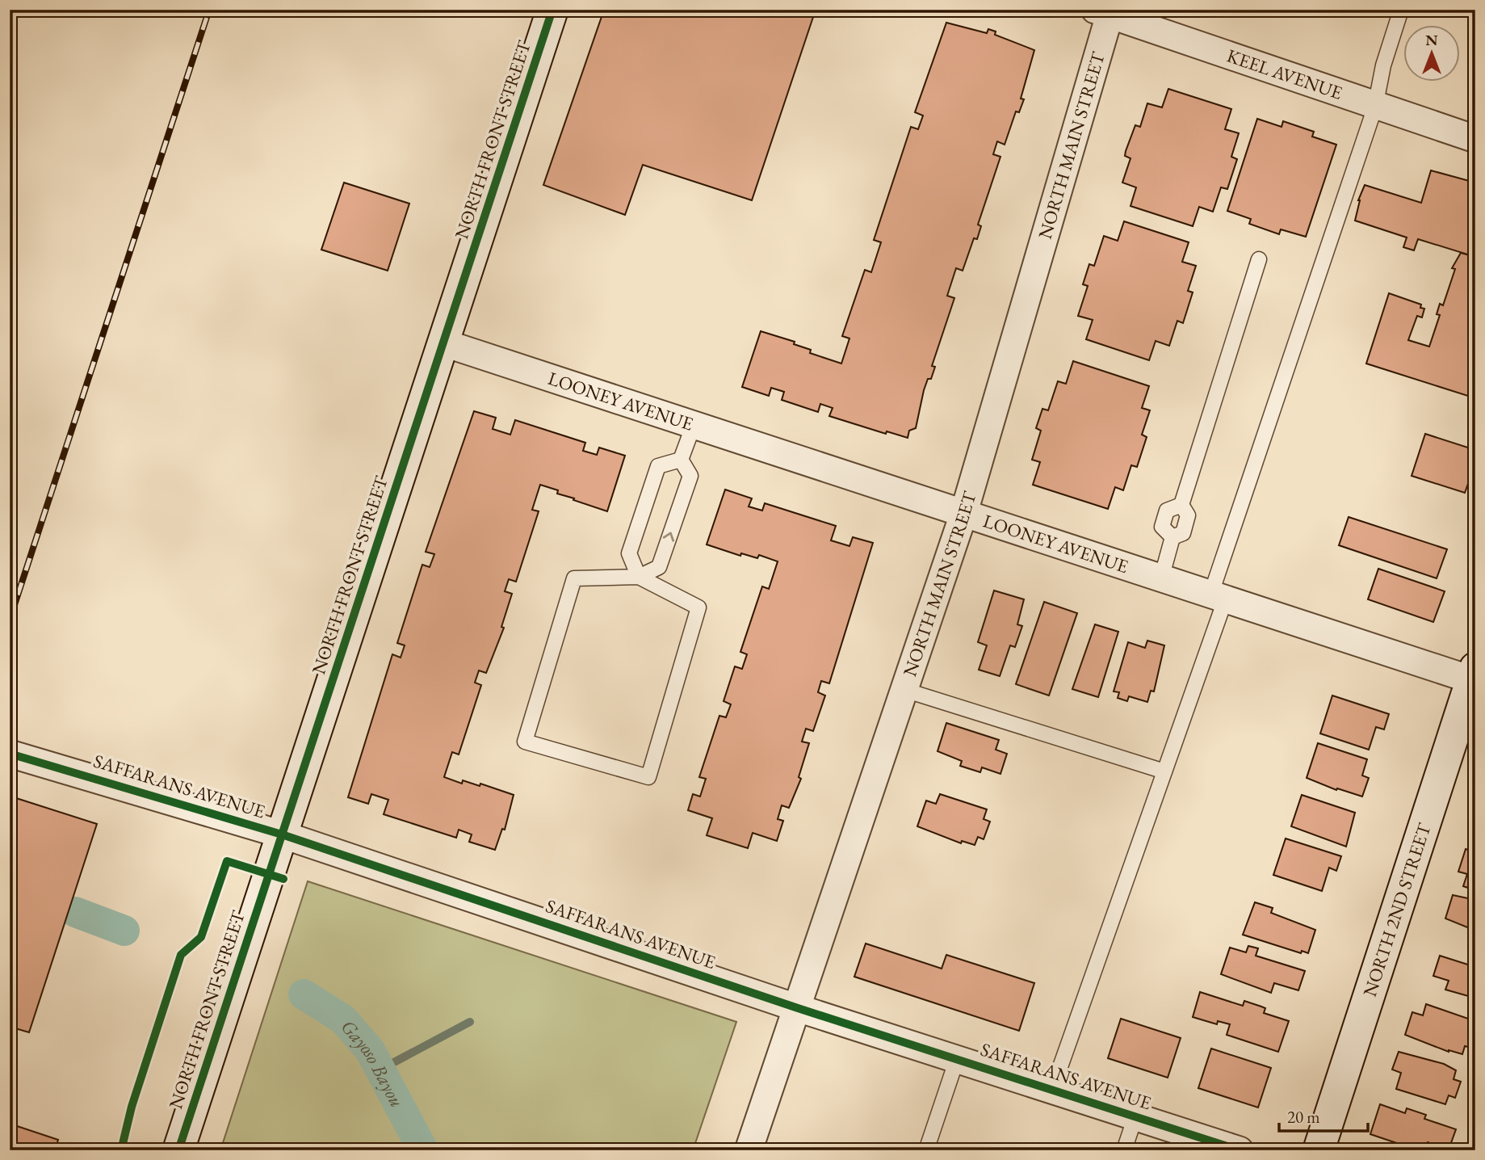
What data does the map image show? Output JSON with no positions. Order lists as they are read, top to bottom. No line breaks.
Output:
{"streets":{"street":["KEEL AVENUE","NORTH FRONT STREET","NORTH MAIN STREET","LOONEY AVENUE","SAFFARANS AVENUE","NORTH 2ND STREET"]},"crossings":[["KEEL AVENUE","NORTH MAIN STREET"],["NORTH FRONT STREET","LOONEY AVENUE"],["NORTH FRONT STREET","SAFFARANS AVENUE"],["NORTH MAIN STREET","LOONEY AVENUE"],["NORTH MAIN STREET","SAFFARANS AVENUE"],["LOONEY AVENUE","NORTH 2ND STREET"]],"water":["Gayoso Bayou"],"scale_bar":"20 m","north":"top"}
